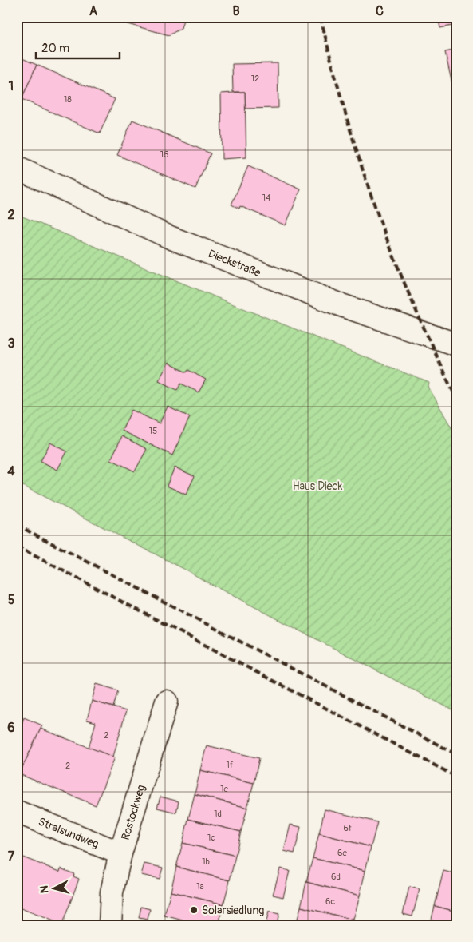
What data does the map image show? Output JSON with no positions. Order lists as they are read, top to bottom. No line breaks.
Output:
{"streets":{"street":["Dieckstraße","Rostockweg","Stralsundweg"]},"crossings":[["Rostockweg","Stralsundweg"]],"parks":["Haus Dieck"],"places":["Solarsiedlung"],"house_numbers":["12","18","16","14","15","2","1f","2","1e","1d","6f","1c","6e","1b","6d","1a","6c"],"scale_bar":"20 m","north":"left","grid":{"columns":["A","B","C"],"rows":["1","2","3","4","5","6","7"]}}
